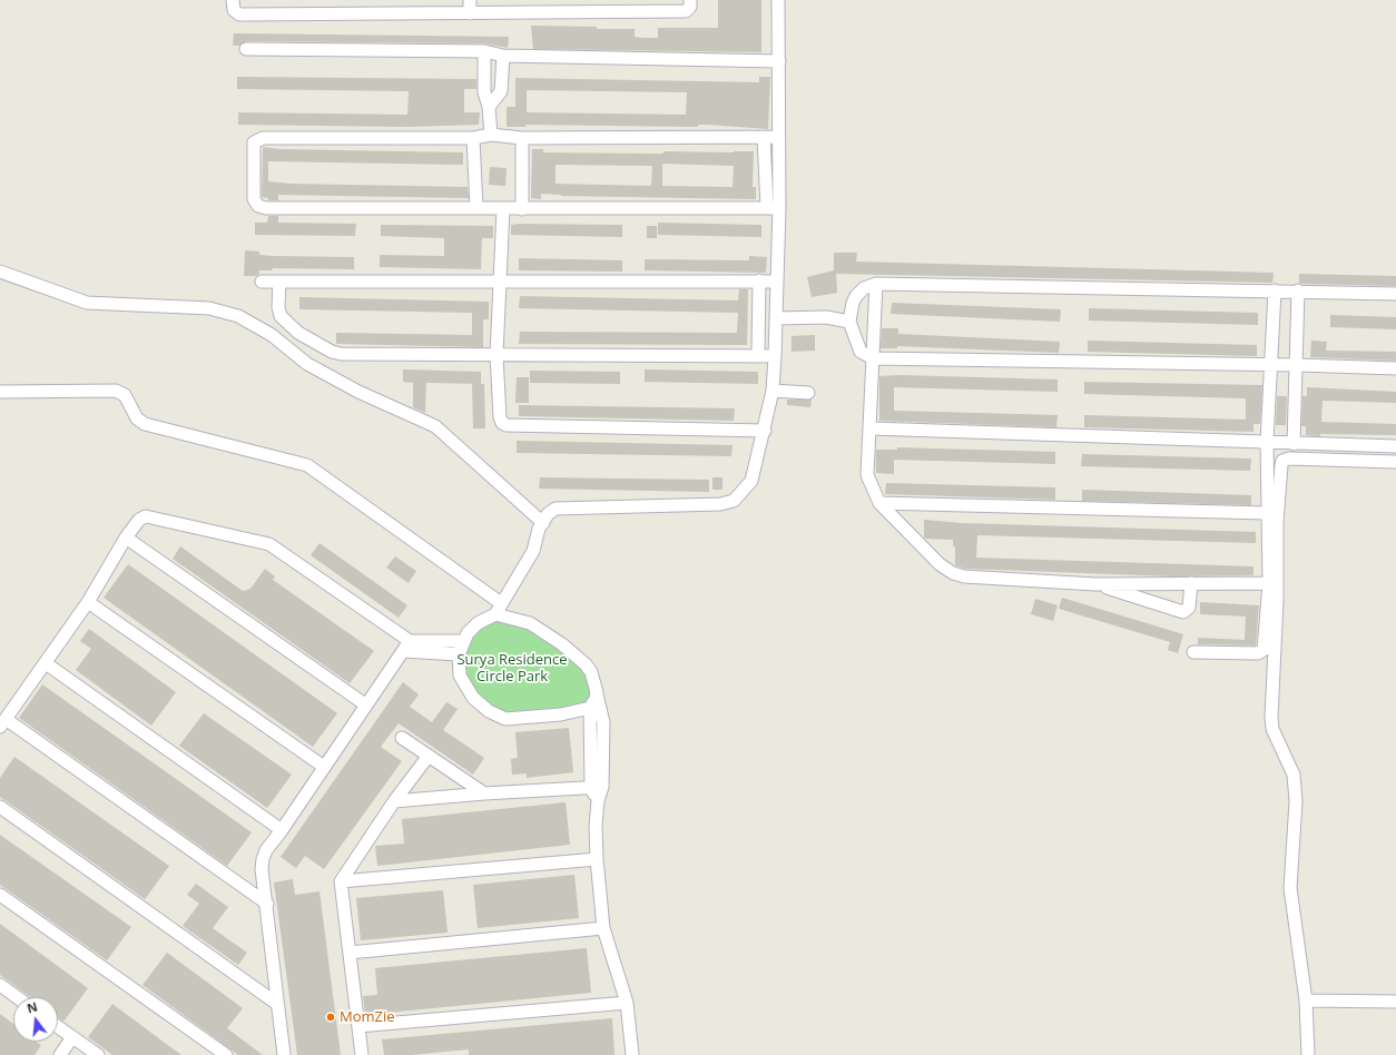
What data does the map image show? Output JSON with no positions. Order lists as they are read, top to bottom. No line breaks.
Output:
{"parks":["Surya Residence Circle Park"],"places":["MomZie"],"north":"top"}
